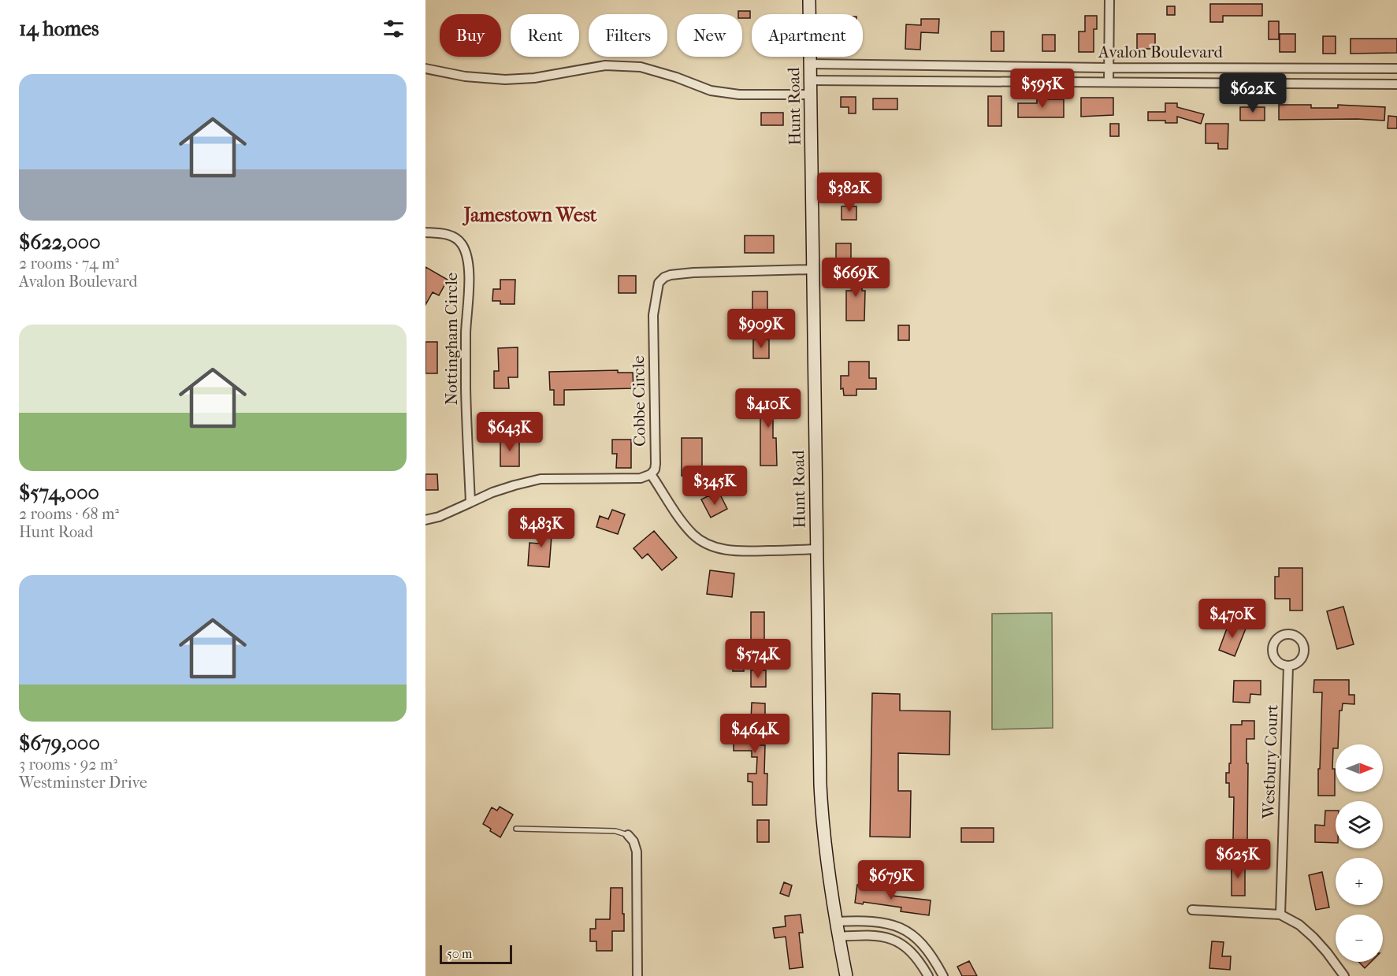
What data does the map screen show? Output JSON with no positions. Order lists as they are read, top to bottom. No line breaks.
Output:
{"streets":{"street":["Avalon Boulevard","Hunt Road","Nottingham Circle","Cobbe Circle","Westbury Court"]},"crossings":[["Avalon Boulevard","Hunt Road"],["Hunt Road","Cobbe Circle"]],"districts":["Jamestown West"],"scale_bar":"50 m","north":"right","page":{"heading":"14 homes","chip":["Buy","Rent","Filters","New","Apartment"],"list":[{"name":"$622,000","note":"2 rooms · 74 m² · Avalon Boulevard"},{"name":"$574,000","note":"2 rooms · 68 m² · Hunt Road"},{"name":"$679,000","note":"3 rooms · 92 m² · Westminster Drive"}],"price":["$595K","$622K","$382K","$669K","$909K","$410K","$643K","$345K","$483K","$470K","$574K","$464K","$625K","$679K"],"map_buttons":["+","−"],"scale":"50 m"}}
